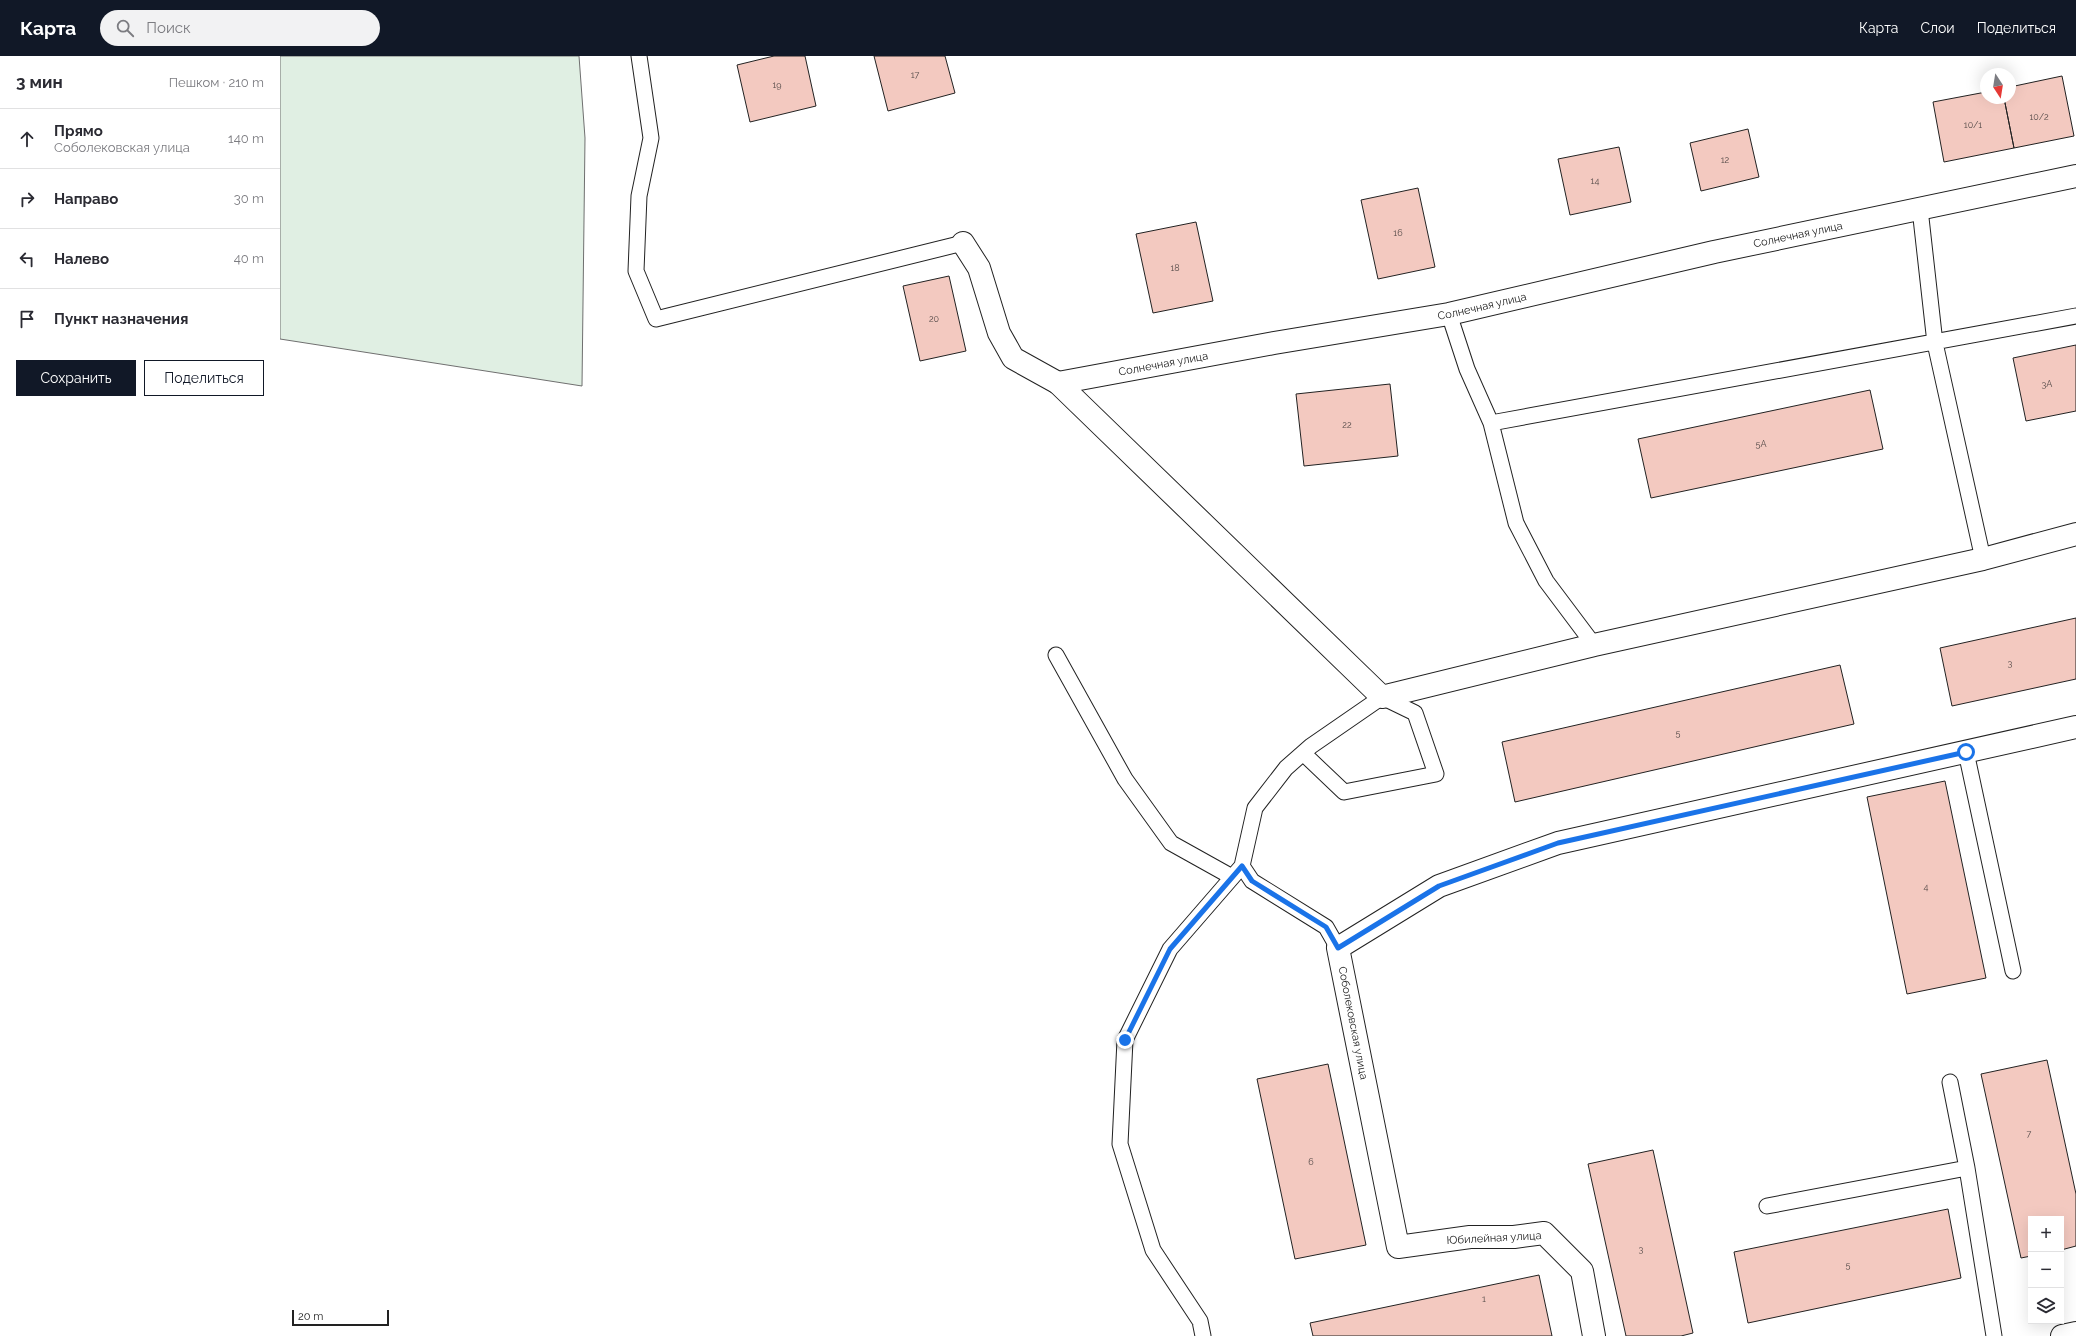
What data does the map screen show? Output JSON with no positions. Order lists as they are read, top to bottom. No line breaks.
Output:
{"streets":{"street":["Солнечная улица","Соболековская улица","Юбилейная улица"]},"crossings":[["Соболековская улица","Юбилейная улица"]],"house_numbers":["17","19","10/2","10/1","12","14","16","18","20","3А","22","5А","3","5","4","7","6","3","5","1"],"scale_bar":"20 m","north":"bottom","page":{"header":"Карта","search":"Поиск","nav":["Карта","Слои","Поделиться"],"heading":["3 мин","Пешком · 210 m"],"list":[["Прямо","Соболековская улица","140 m"],["Направо","30 m"],["Налево","40 m"],"Пункт назначения"],"buttons":["Сохранить","Поделиться"],"map_buttons":["+","−"],"scale":"20 m"}}
